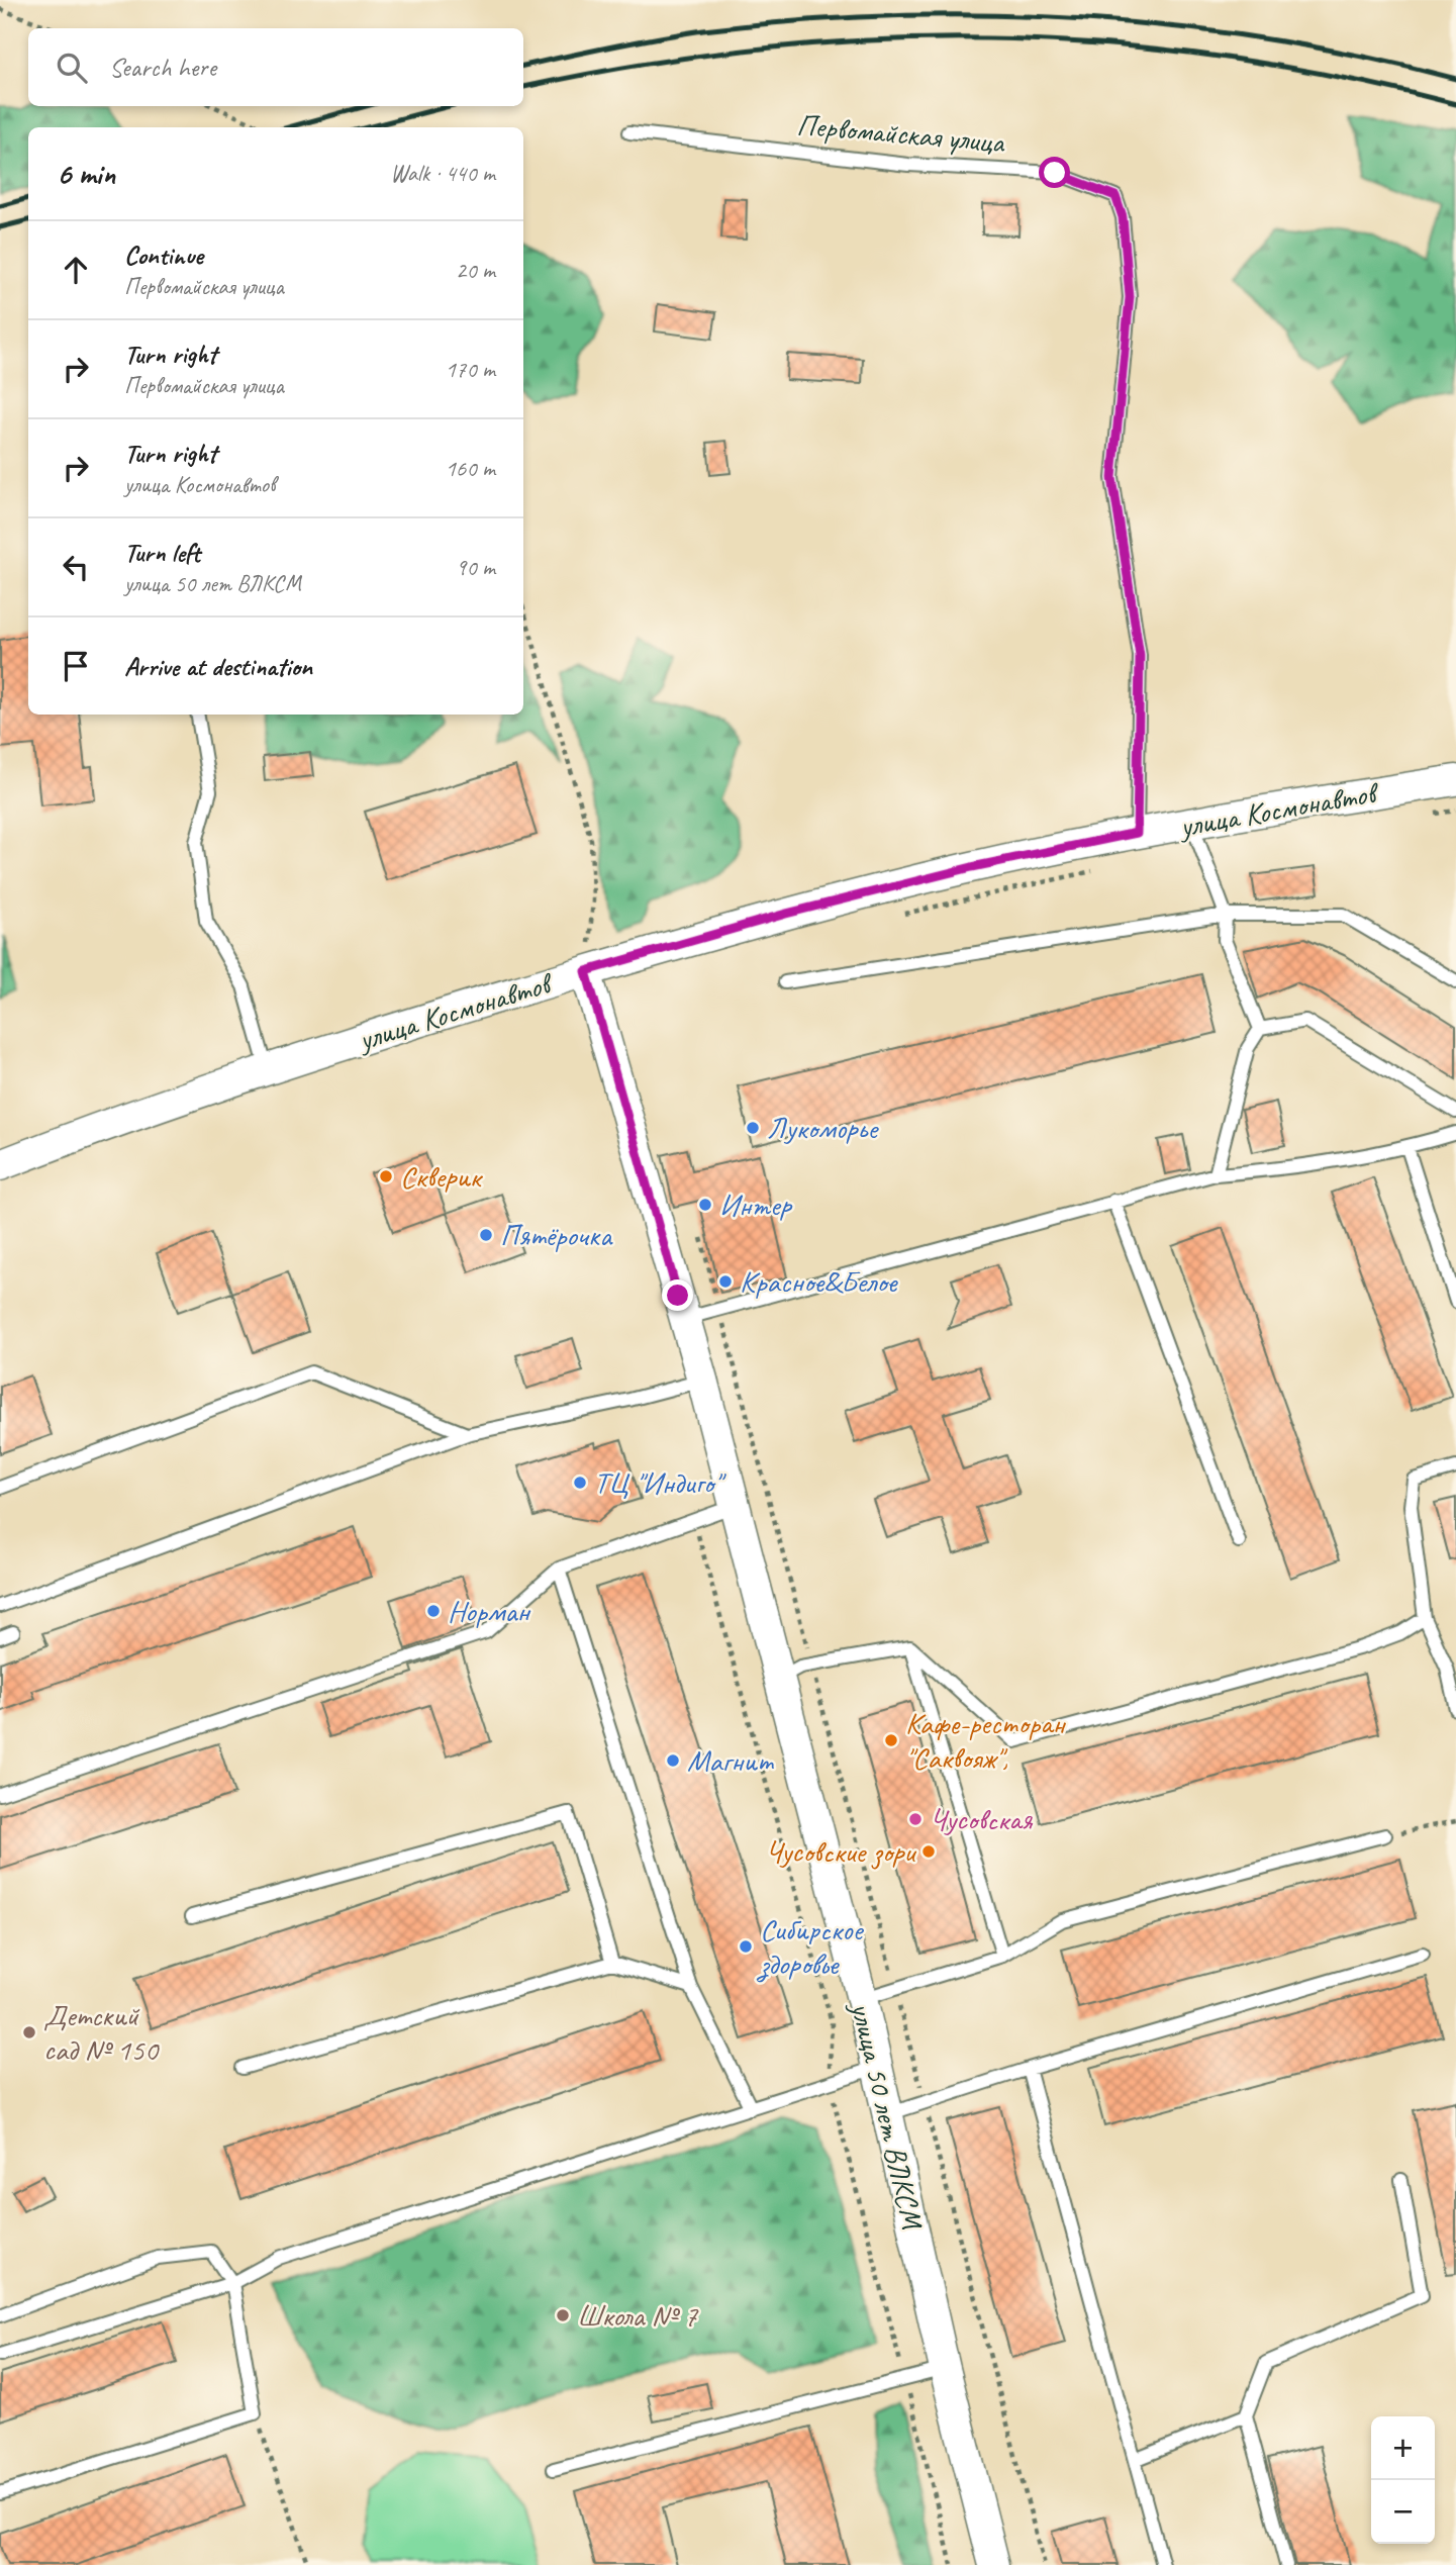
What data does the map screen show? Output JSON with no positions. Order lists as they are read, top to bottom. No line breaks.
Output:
{"streets":{"street":["улица Космонавтов","улица 50 лет ВЛКСМ"],"lane":["Первомайская улица"]},"crossings":[["Первомайская улица","улица Космонавтов"],["улица Космонавтов","улица 50 лет ВЛКСМ"]],"places":["Лукоморье","Скверик","Интер","Пятёрочка","Красное&Белое","ТЦ \"Индиго\"","Норман","Кафе-ресторан \"Саквояж\",","Магнит","Чусовская","Чусовские зори","Сибирское здоровье","Детский сад № 150","Школа № 7"],"page":{"search":"Search here","heading":["6 min","Walk · 440 m"],"list":[["Continue","Первомайская улица","20 m"],["Turn right","Первомайская улица","170 m"],["Turn right","улица Космонавтов","160 m"],["Turn left","улица 50 лет ВЛКСМ","90 m"],"Arrive at destination"],"map_buttons":["+","−"]}}
